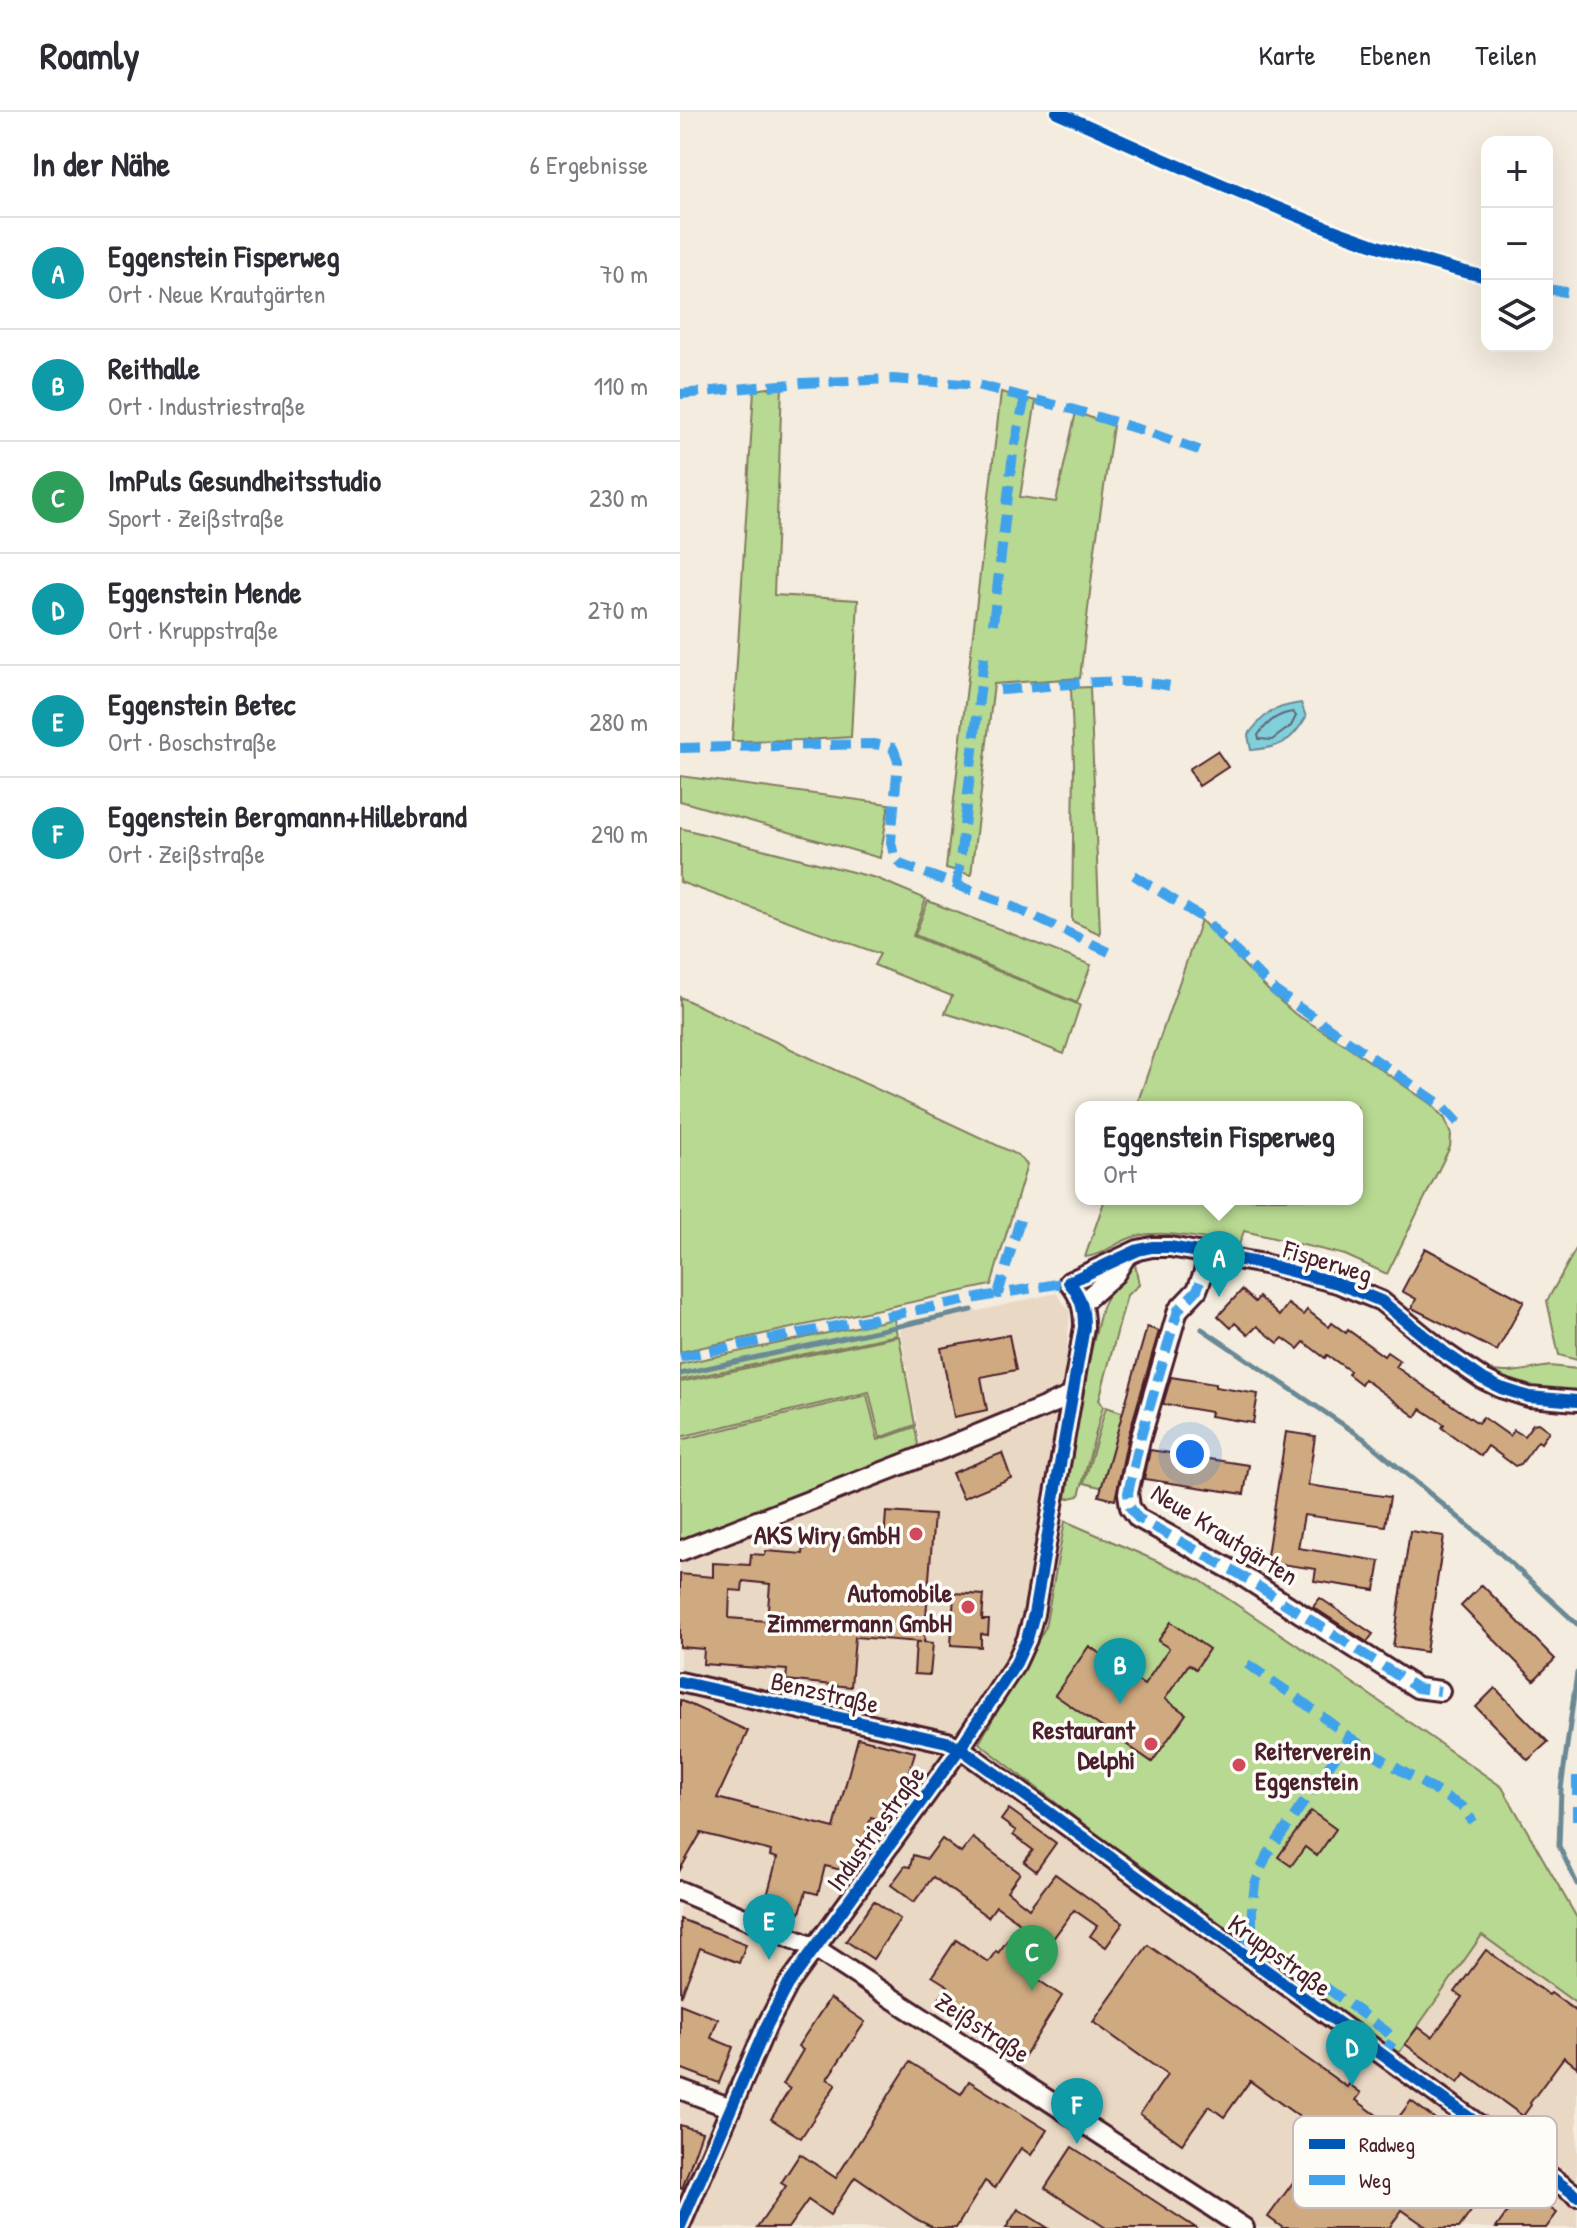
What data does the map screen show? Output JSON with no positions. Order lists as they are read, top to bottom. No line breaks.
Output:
{"streets":{"street":["Fisperweg","Neue Krautgärten","Benzstraße","Industriestraße","Kruppstraße","Zeißstraße"]},"crossings":[["Fisperweg","Neue Krautgärten"],["Benzstraße","Industriestraße"],["Benzstraße","Kruppstraße"],["Industriestraße","Kruppstraße"],["Industriestraße","Zeißstraße"]],"places":["AKS Wiry GmbH","Automobile Zimmermann GmbH","Restaurant Delphi","Reiterverein Eggenstein"],"legend":["Radweg","Weg"],"page":{"header":"Roamly","nav":["Karte","Ebenen","Teilen"],"heading":["In der Nähe","6 Ergebnisse"],"map_buttons":["+","−"],"list":[{"mark":"A","name":"Eggenstein Fisperweg","note":"Ort · Neue Krautgärten","value":"70 m"},{"mark":"B","name":"Reithalle","note":"Ort · Industriestraße","value":"110 m"},{"mark":"C","name":"ImPuls Gesundheitsstudio","note":"Sport · Zeißstraße","value":"230 m"},{"mark":"D","name":"Eggenstein Mende","note":"Ort · Kruppstraße","value":"270 m"},{"mark":"E","name":"Eggenstein Betec","note":"Ort · Boschstraße","value":"280 m"},{"mark":"F","name":"Eggenstein Bergmann+Hillebrand","note":"Ort · Zeißstraße","value":"290 m"}],"popup":["Eggenstein Fisperweg","Ort"],"pins":["A","B","E","C","D","F"]}}
